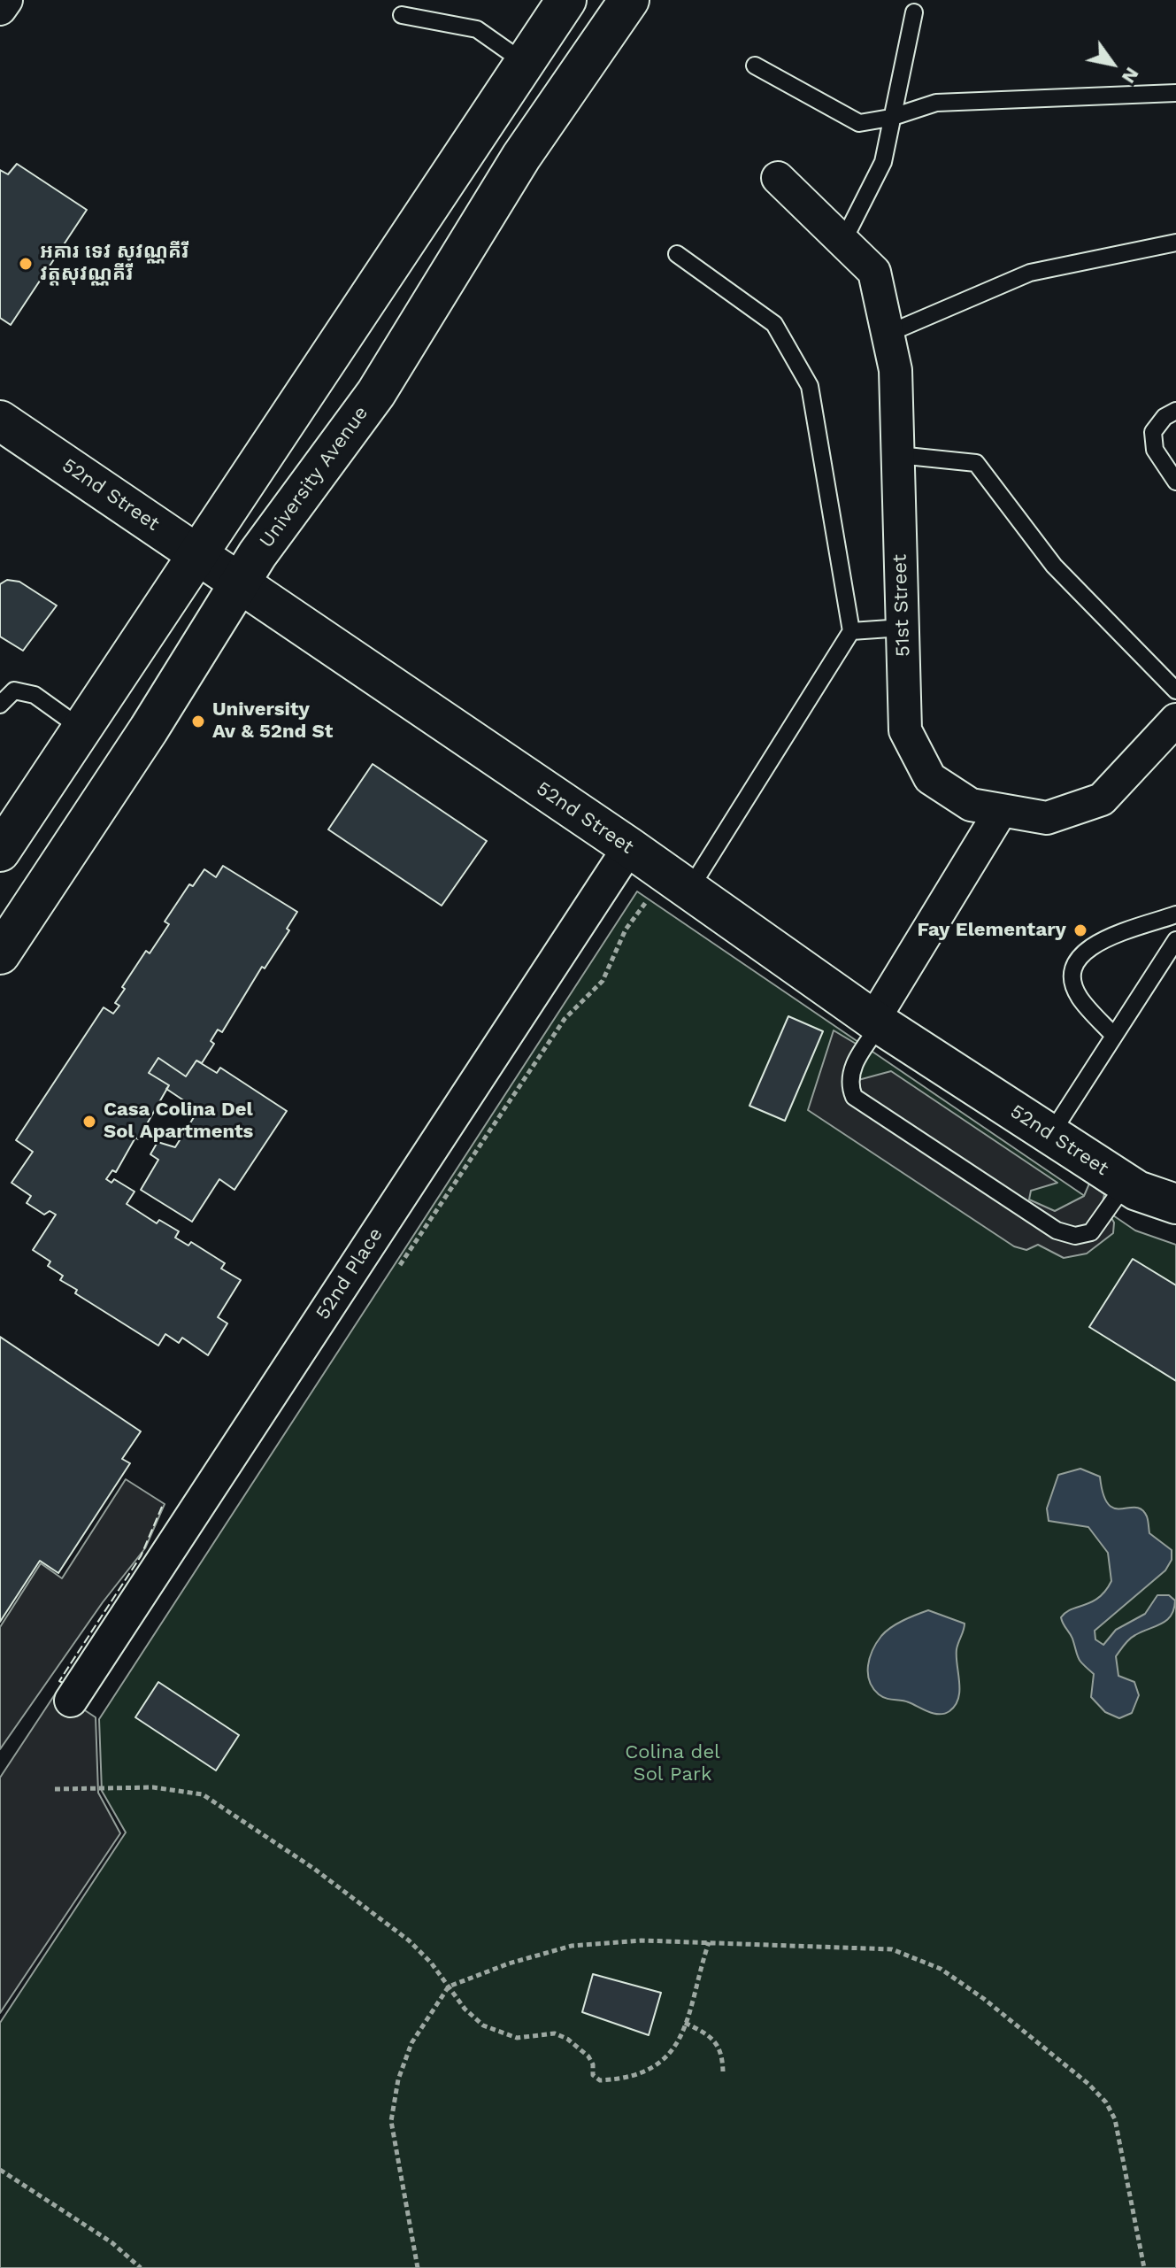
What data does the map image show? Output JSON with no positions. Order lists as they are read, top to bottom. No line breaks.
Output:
{"streets":{"main road":["University Avenue","52nd Street"],"street":["51st Street","52nd Place"]},"crossings":[["University Avenue","52nd Street"],["52nd Street","52nd Place"]],"parks":["Colina del Sol Park"],"places":["អគារ ទេវ សុវណ្ណគីរី វត្តសុវណ្ណគីរី","University Av & 52nd St","Fay Elementary","Casa Colina Del Sol Apartments"],"north":"bottom right"}
